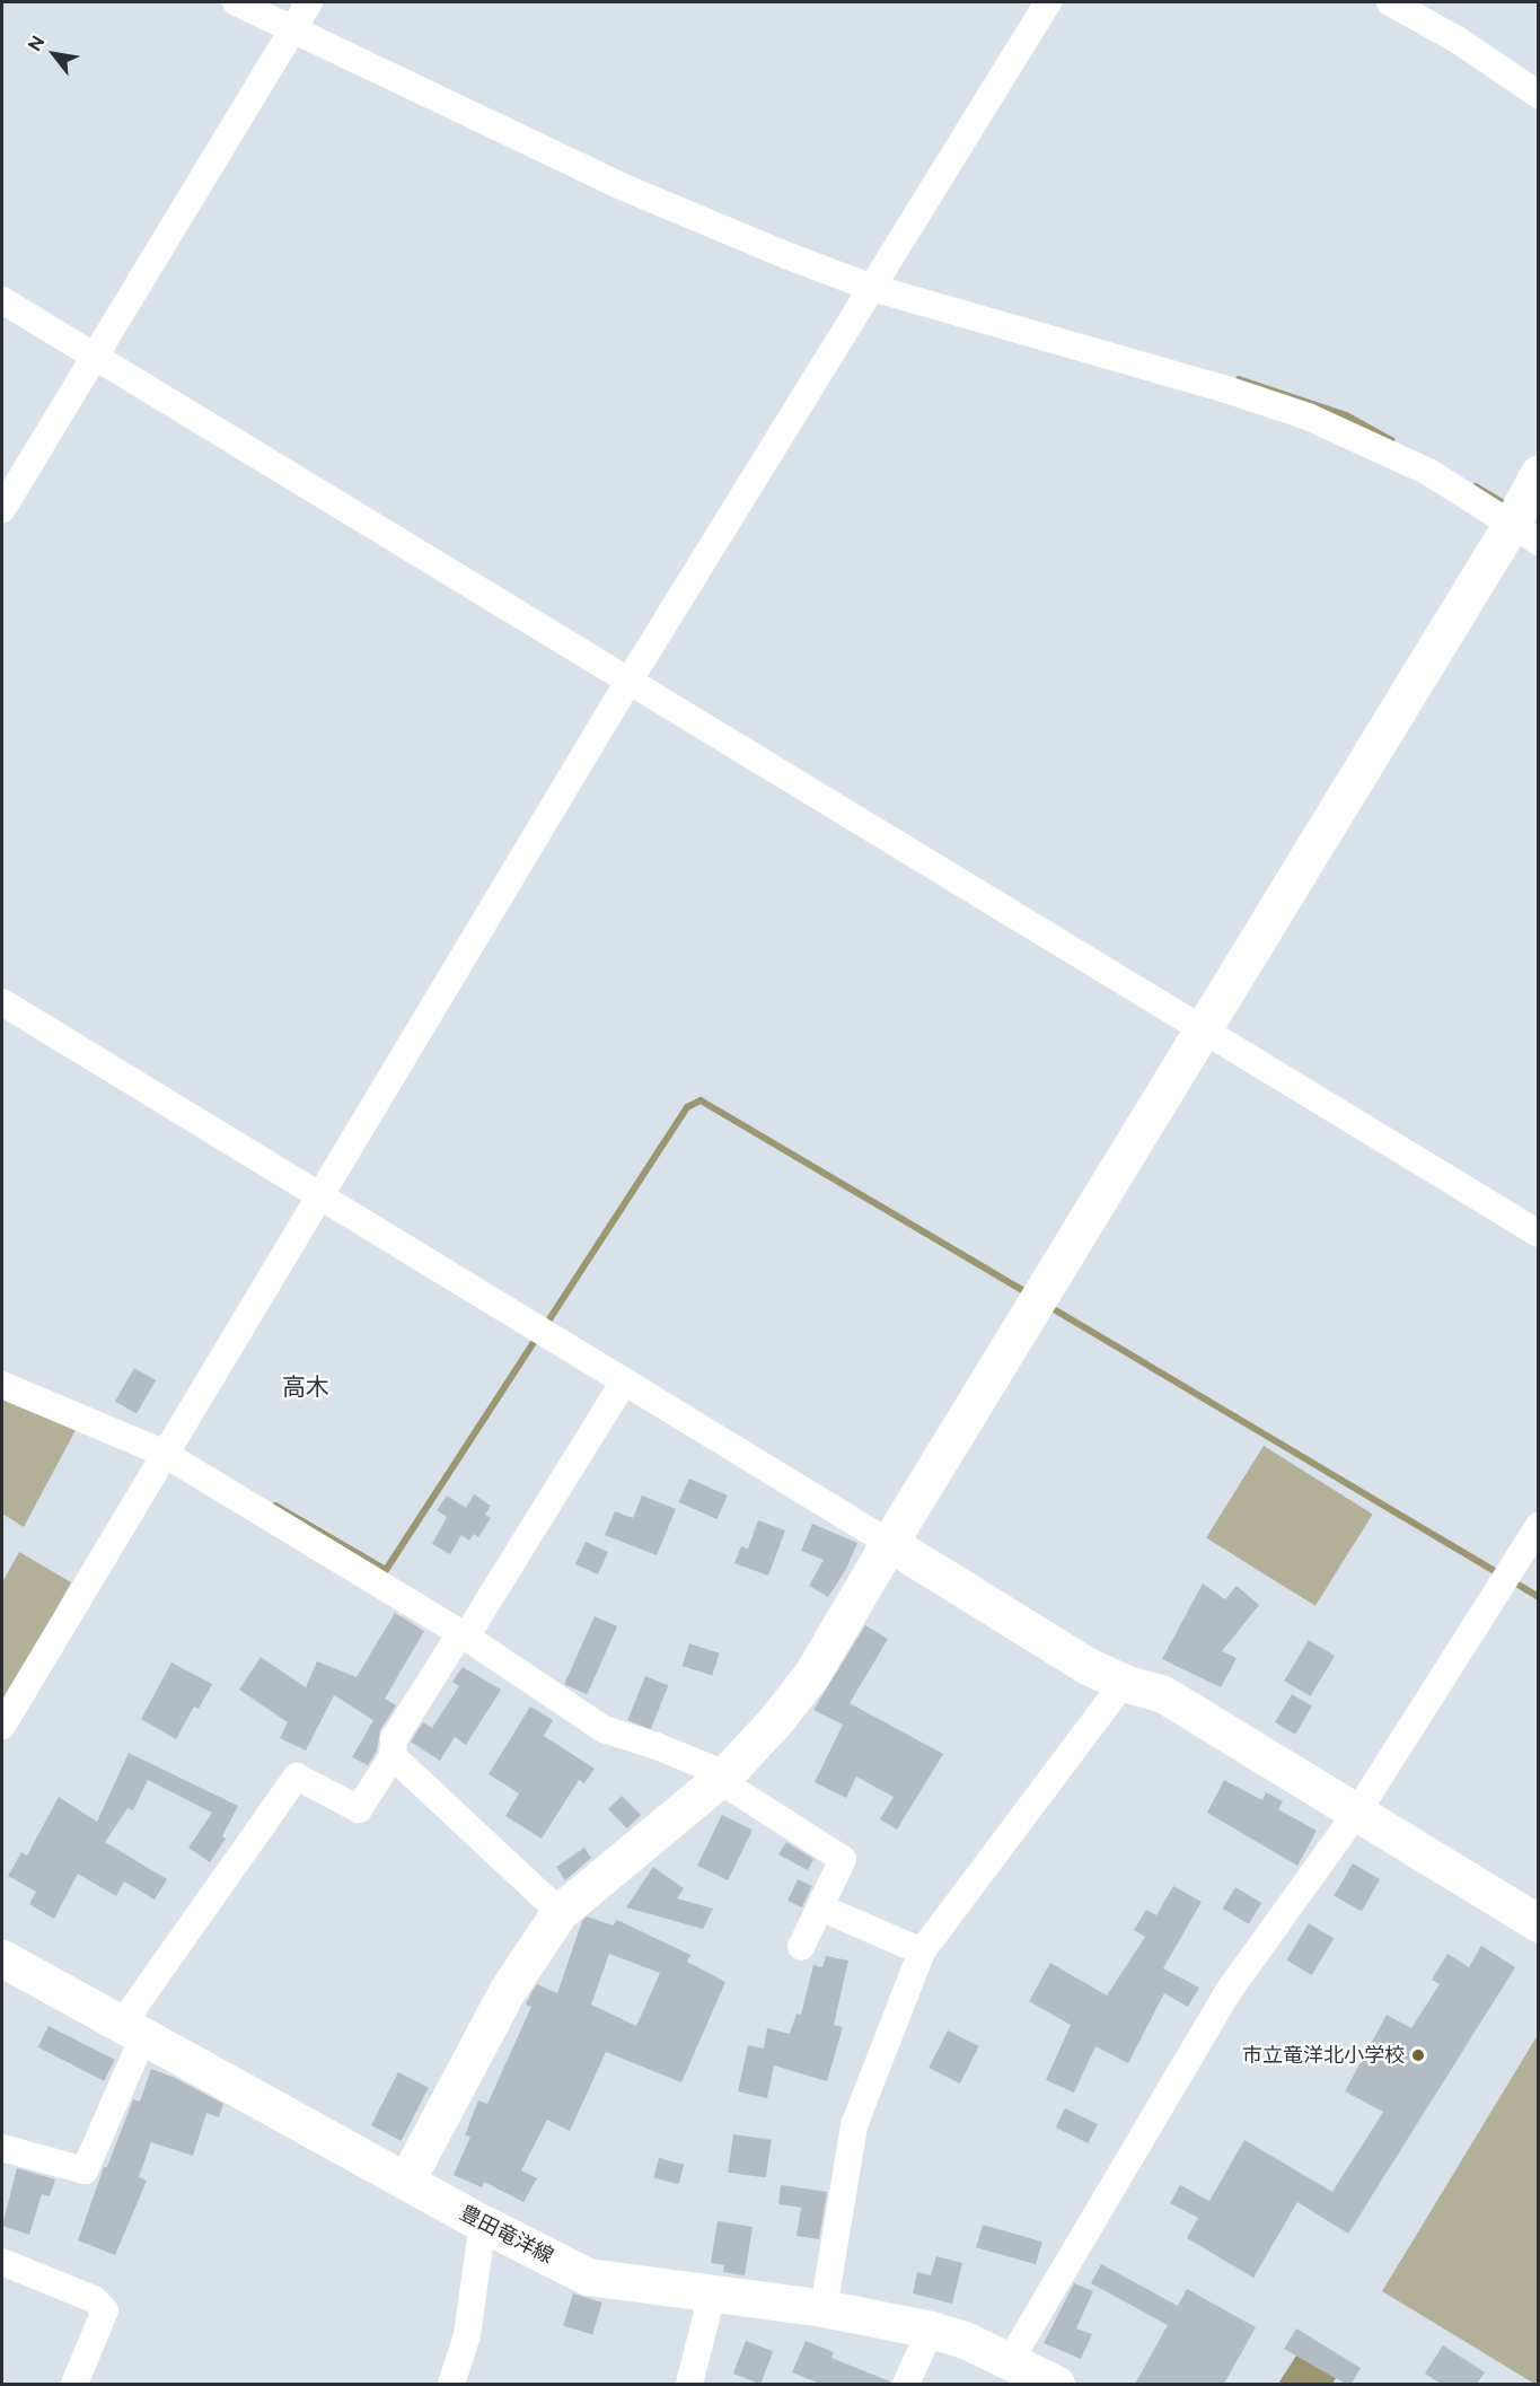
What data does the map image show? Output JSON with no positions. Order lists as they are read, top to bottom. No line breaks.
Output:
{"streets":{"street":["豊田竜洋線"]},"districts":["高木"],"places":["市立竜洋北小学校"],"north":"top left"}
